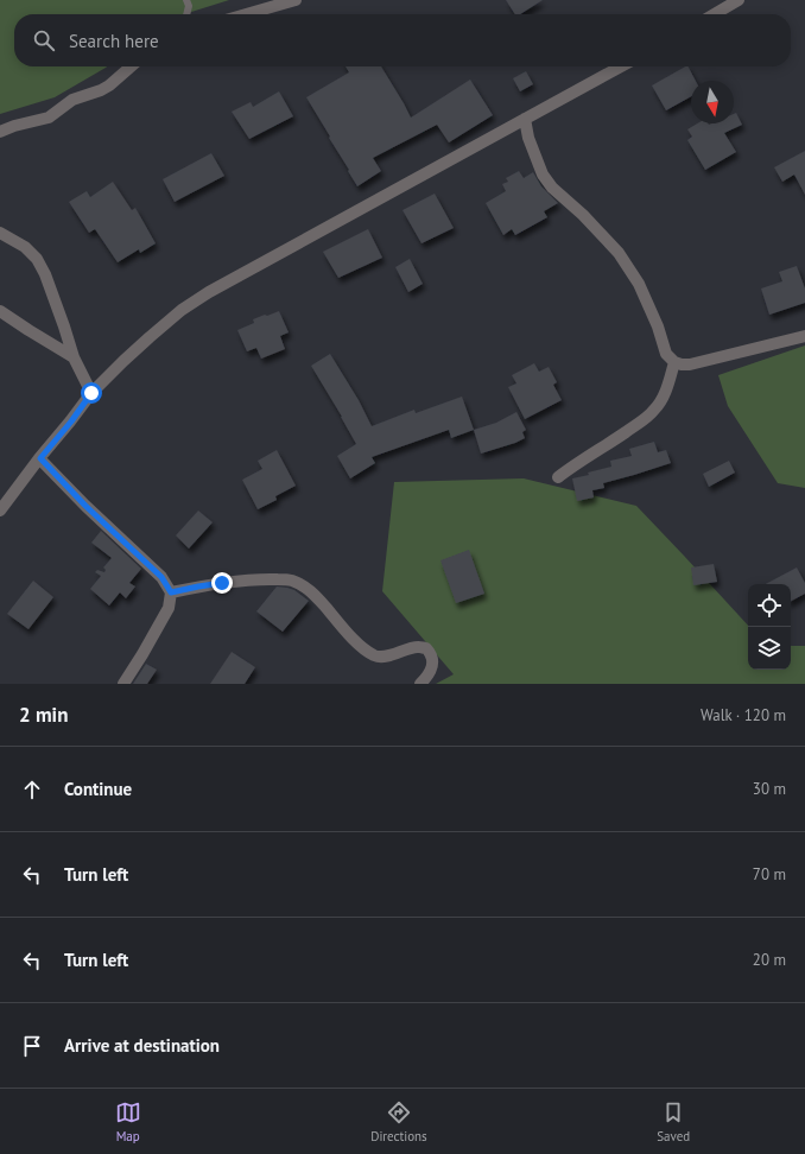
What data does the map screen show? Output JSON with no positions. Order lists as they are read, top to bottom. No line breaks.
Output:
{"north":"bottom","page":{"search":"Search here","heading":["2 min","Walk · 120 m"],"list":[["Continue","30 m"],["Turn left","70 m"],["Turn left","20 m"],"Arrive at destination"],"nav":["Map","Directions","Saved"]}}
